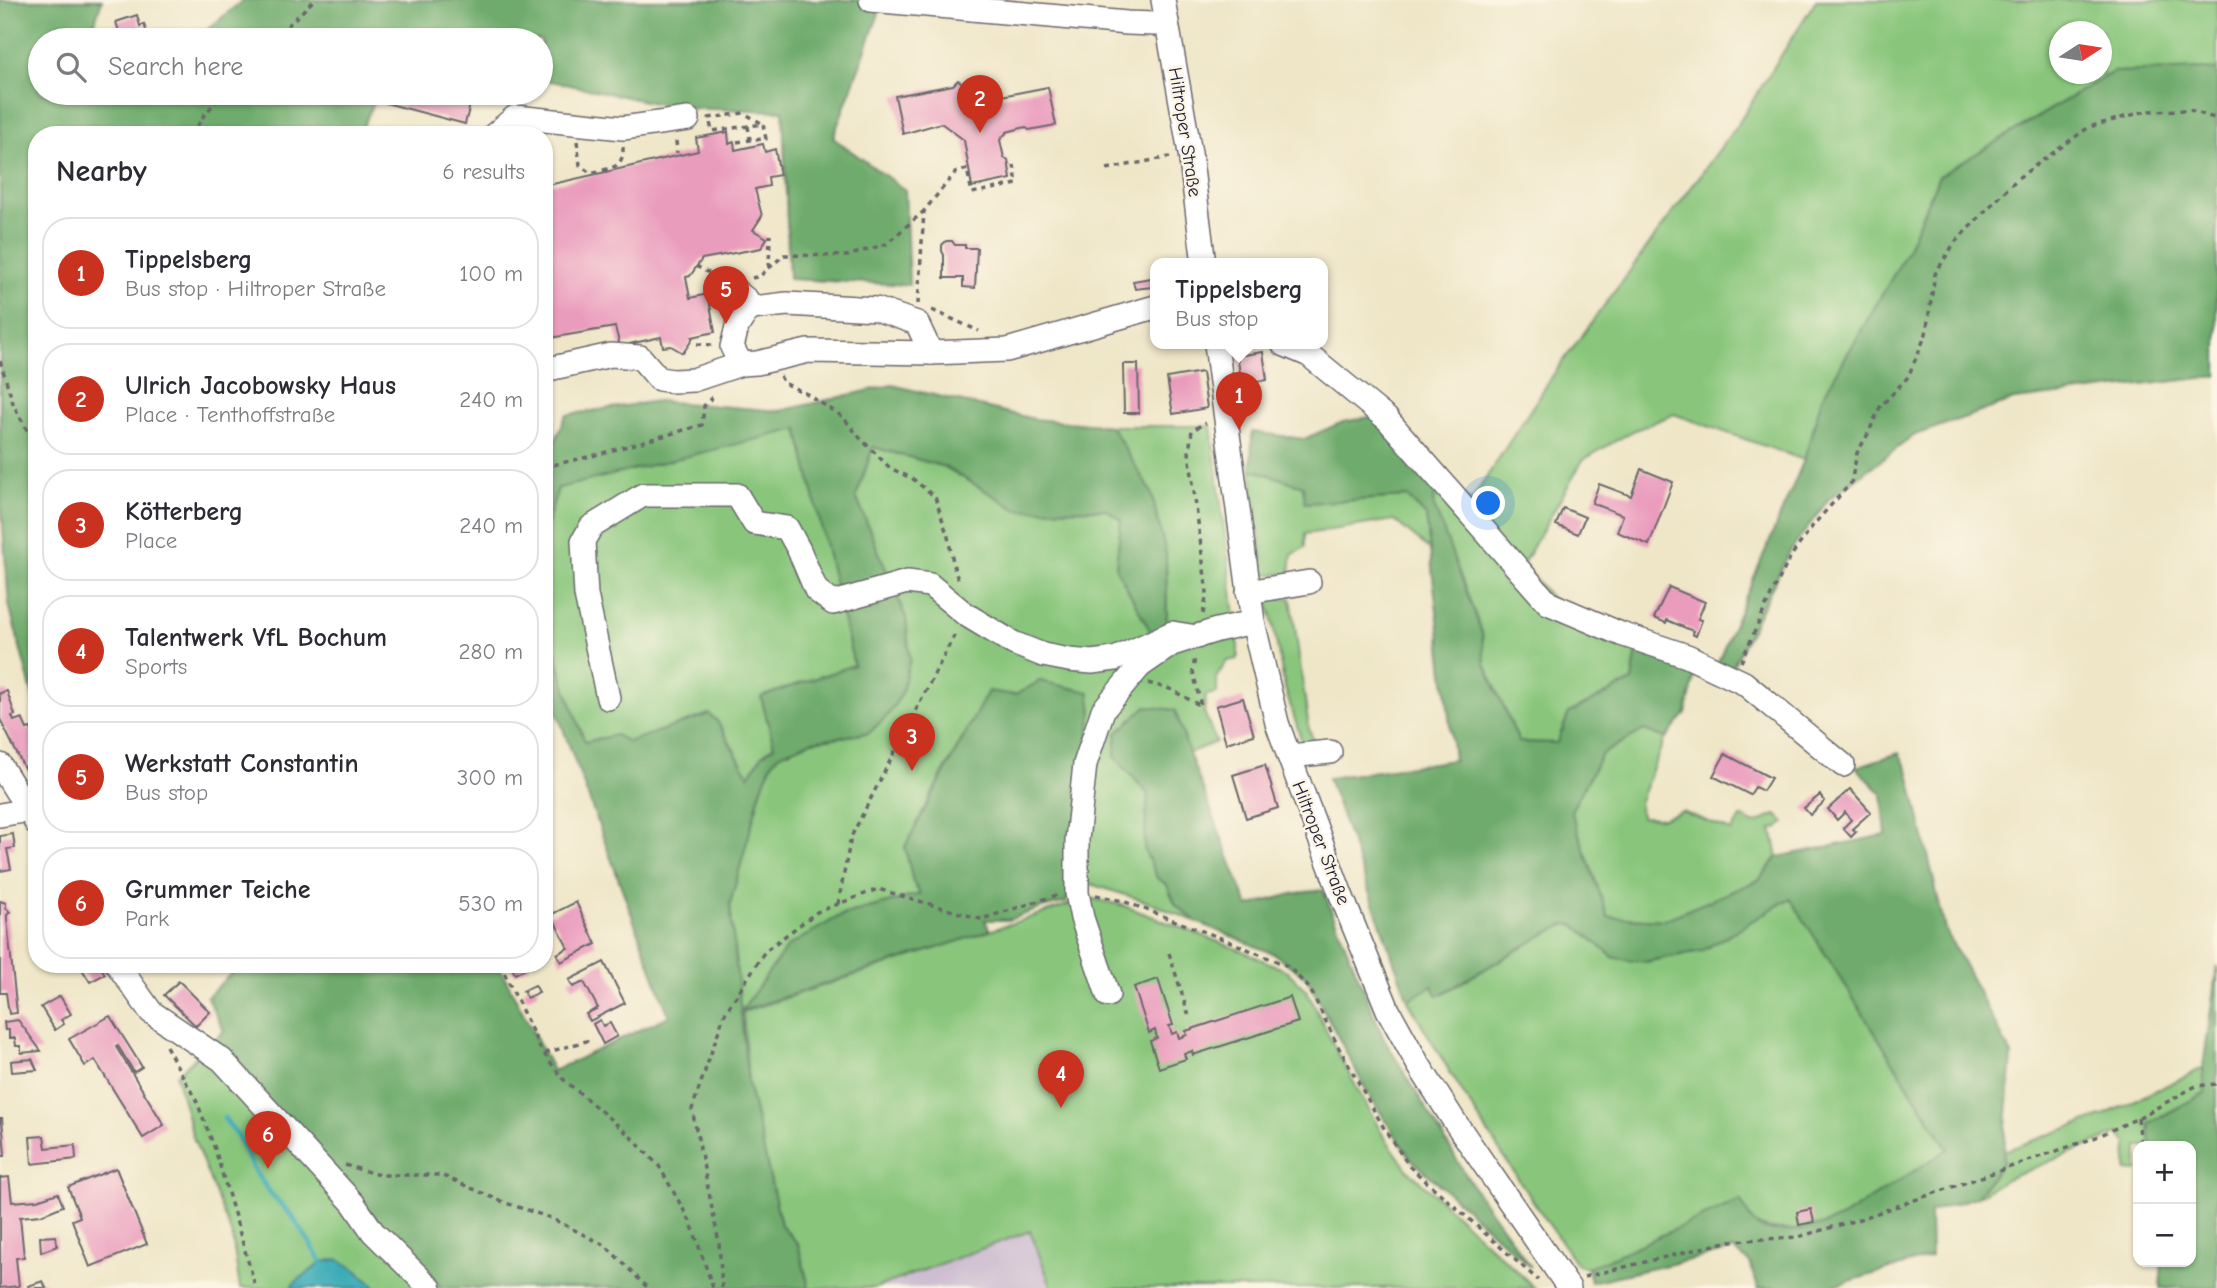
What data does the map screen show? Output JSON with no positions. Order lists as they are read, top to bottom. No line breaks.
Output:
{"streets":{"street":["Hiltroper Straße"]},"north":"right","page":{"search":"Search here","pins":["2","5","1","3","4","6"],"heading":["Nearby","6 results"],"list":[{"mark":"1","name":"Tippelsberg","note":"Bus stop · Hiltroper Straße","value":"100 m"},{"mark":"2","name":"Ulrich Jacobowsky Haus","note":"Place · Tenthoffstraße","value":"240 m"},{"mark":"3","name":"Kötterberg","note":"Place","value":"240 m"},{"mark":"4","name":"Talentwerk VfL Bochum","note":"Sports","value":"280 m"},{"mark":"5","name":"Werkstatt Constantin","note":"Bus stop","value":"300 m"},{"mark":"6","name":"Grummer Teiche","note":"Park","value":"530 m"}],"popup":["Tippelsberg","Bus stop"],"map_buttons":["+","−"]}}
